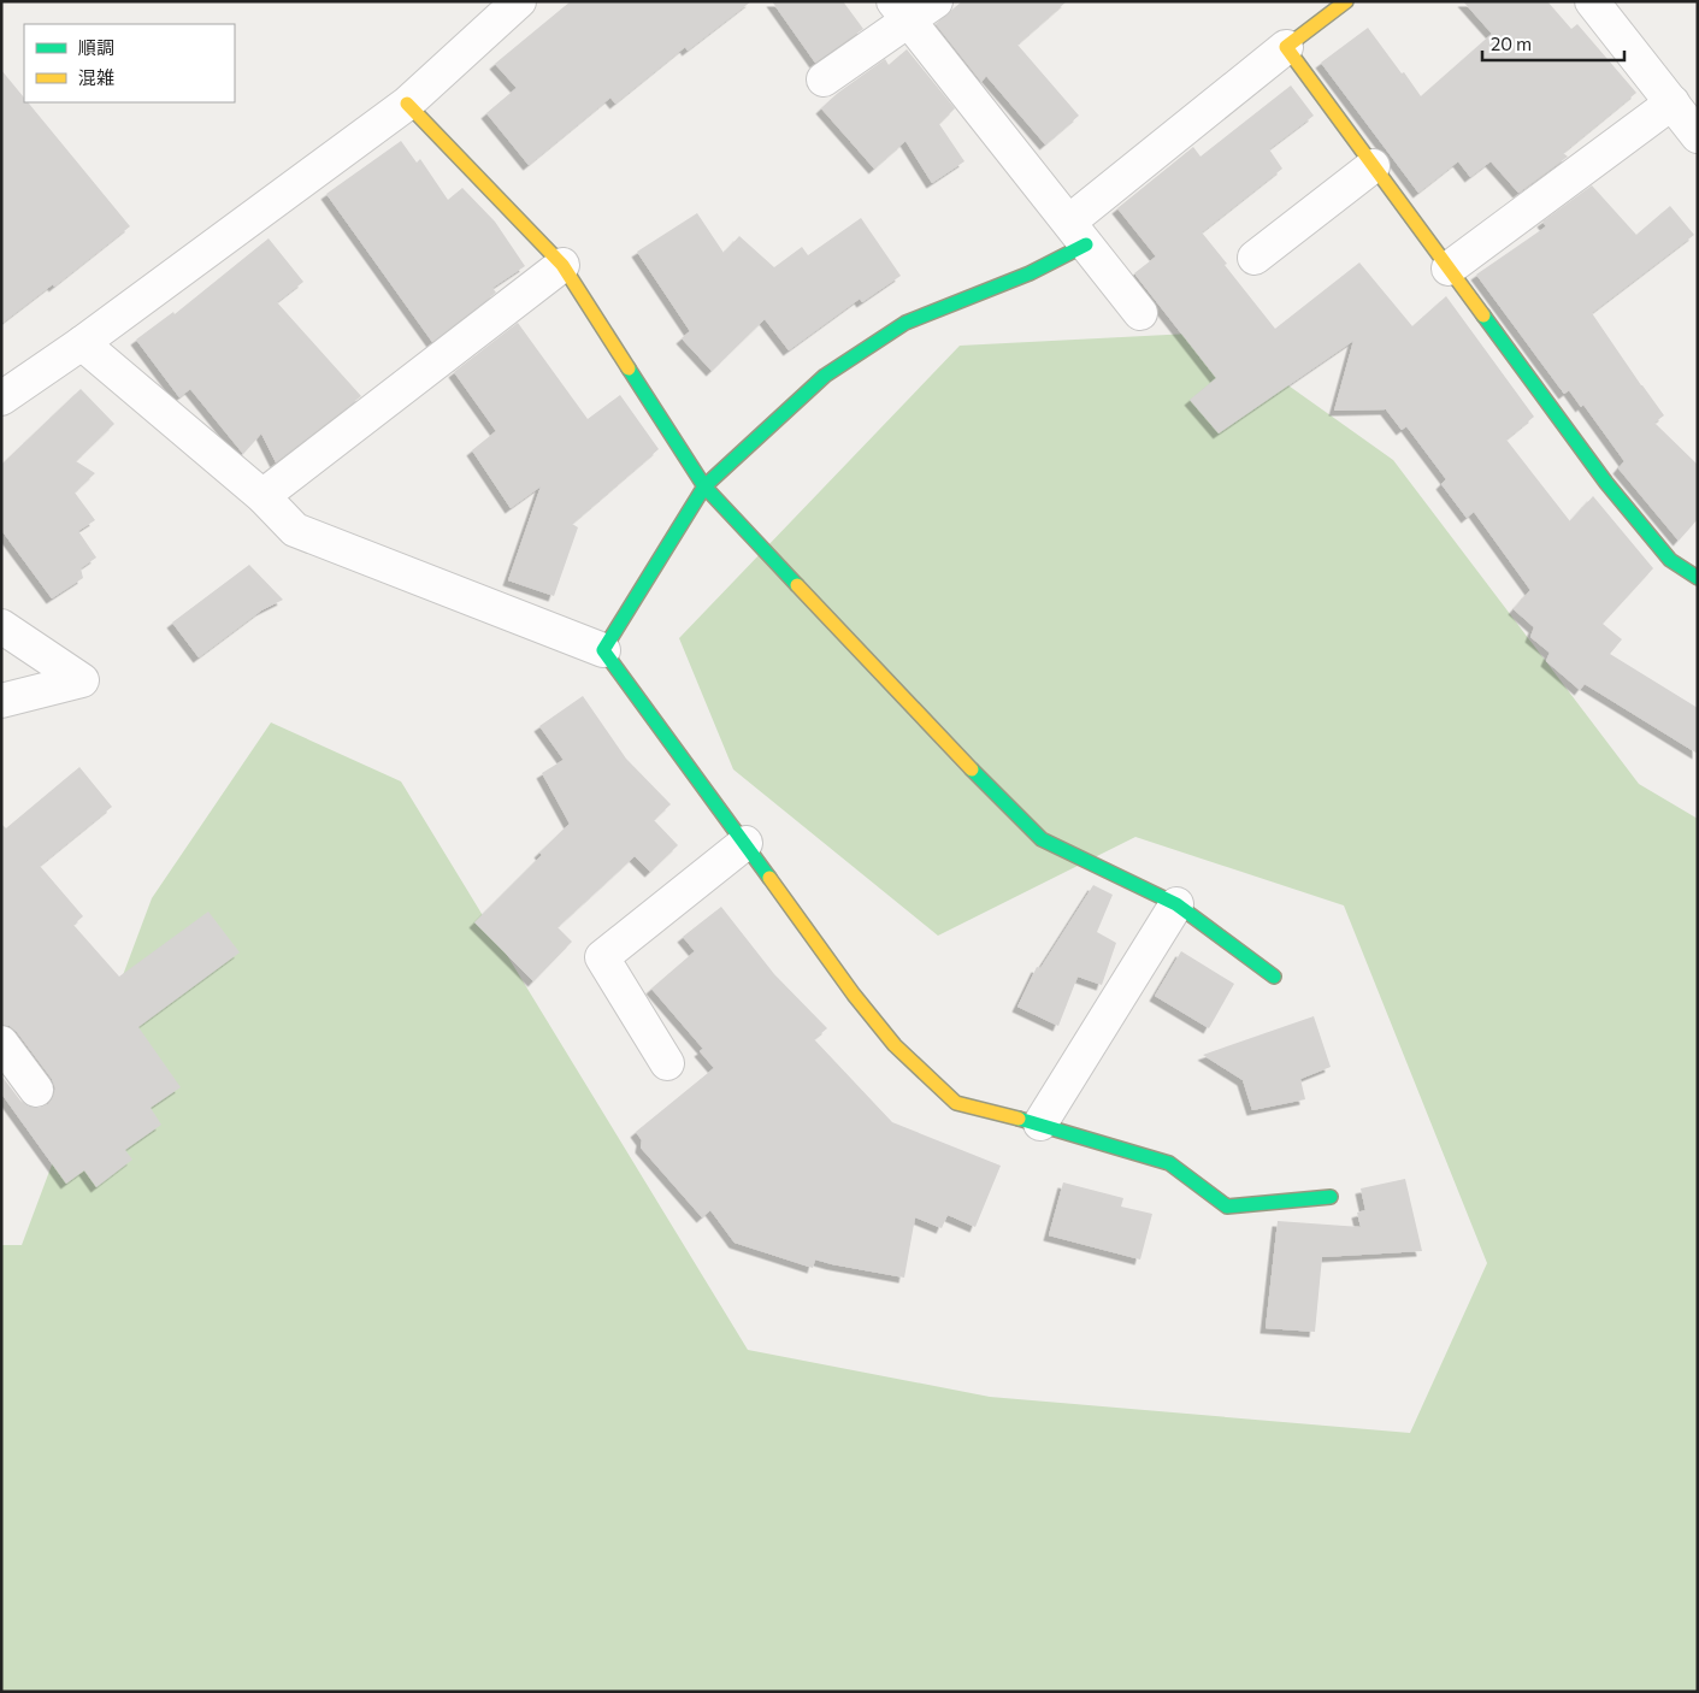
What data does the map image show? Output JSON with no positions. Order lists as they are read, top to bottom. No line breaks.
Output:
{"legend":["順調","混雑"],"scale_bar":"20 m"}
